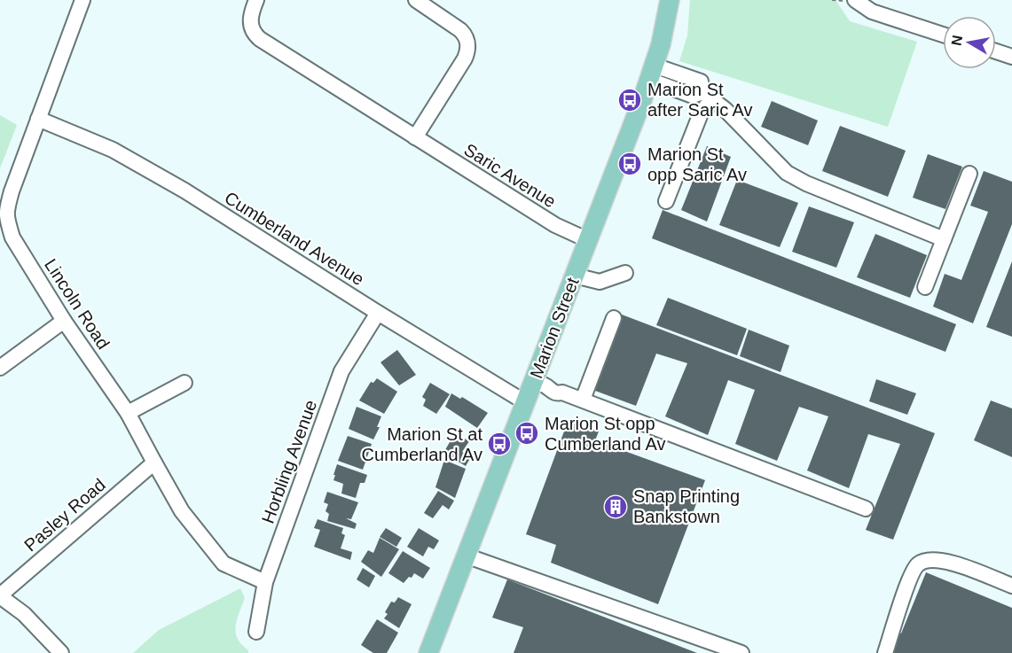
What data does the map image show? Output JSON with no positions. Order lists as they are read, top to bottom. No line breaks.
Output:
{"streets":{"main road":["Marion Street"],"street":["Saric Avenue","Cumberland Avenue","Lincoln Road","Horbling Avenue","Pasley Road"]},"crossings":[["Saric Avenue","Marion Street"],["Cumberland Avenue","Lincoln Road"],["Cumberland Avenue","Marion Street"],["Cumberland Avenue","Horbling Avenue"],["Lincoln Road","Horbling Avenue"],["Lincoln Road","Pasley Road"]],"places":{"bus stop":["Marion St after Saric Av","Marion St opp Saric Av","Marion St opp Cumberland Av","Marion St at Cumberland Av"],"building":["Snap Printing Bankstown"]},"north":"left"}
